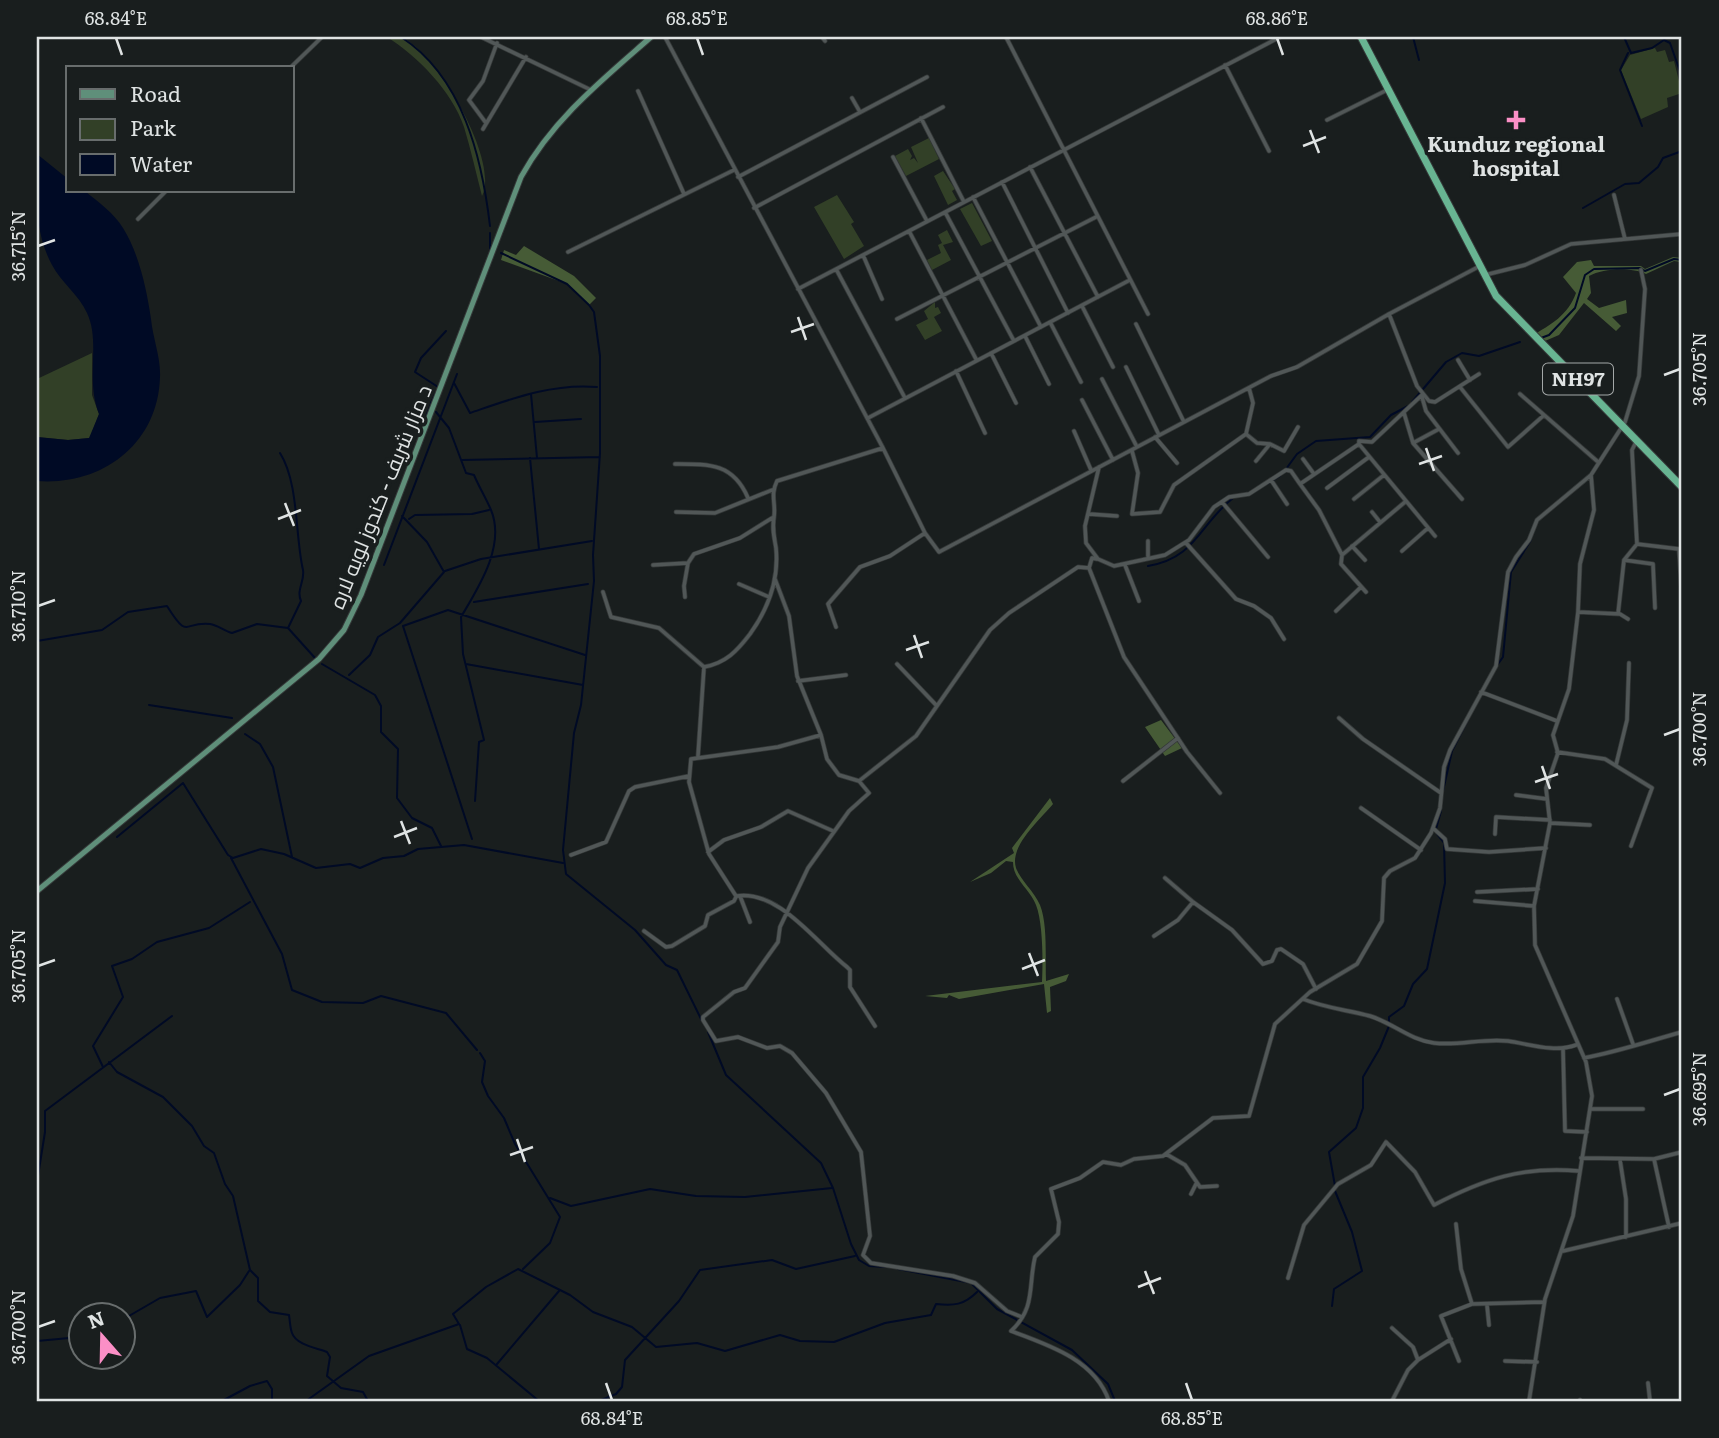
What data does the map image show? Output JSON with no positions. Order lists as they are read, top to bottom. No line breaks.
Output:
{"streets":{"highway":["NH97"],"main road":["د مزار شریف - کندوز لویه لاره"]},"places":{"health":["Kunduz regional hospital"]},"legend":["Road","Park","Water"],"north":"top","coordinates":["68.84°E","68.85°E","68.86°E","36.715°N","36.705°N","36.710°N","36.700°N","36.695°N"]}
